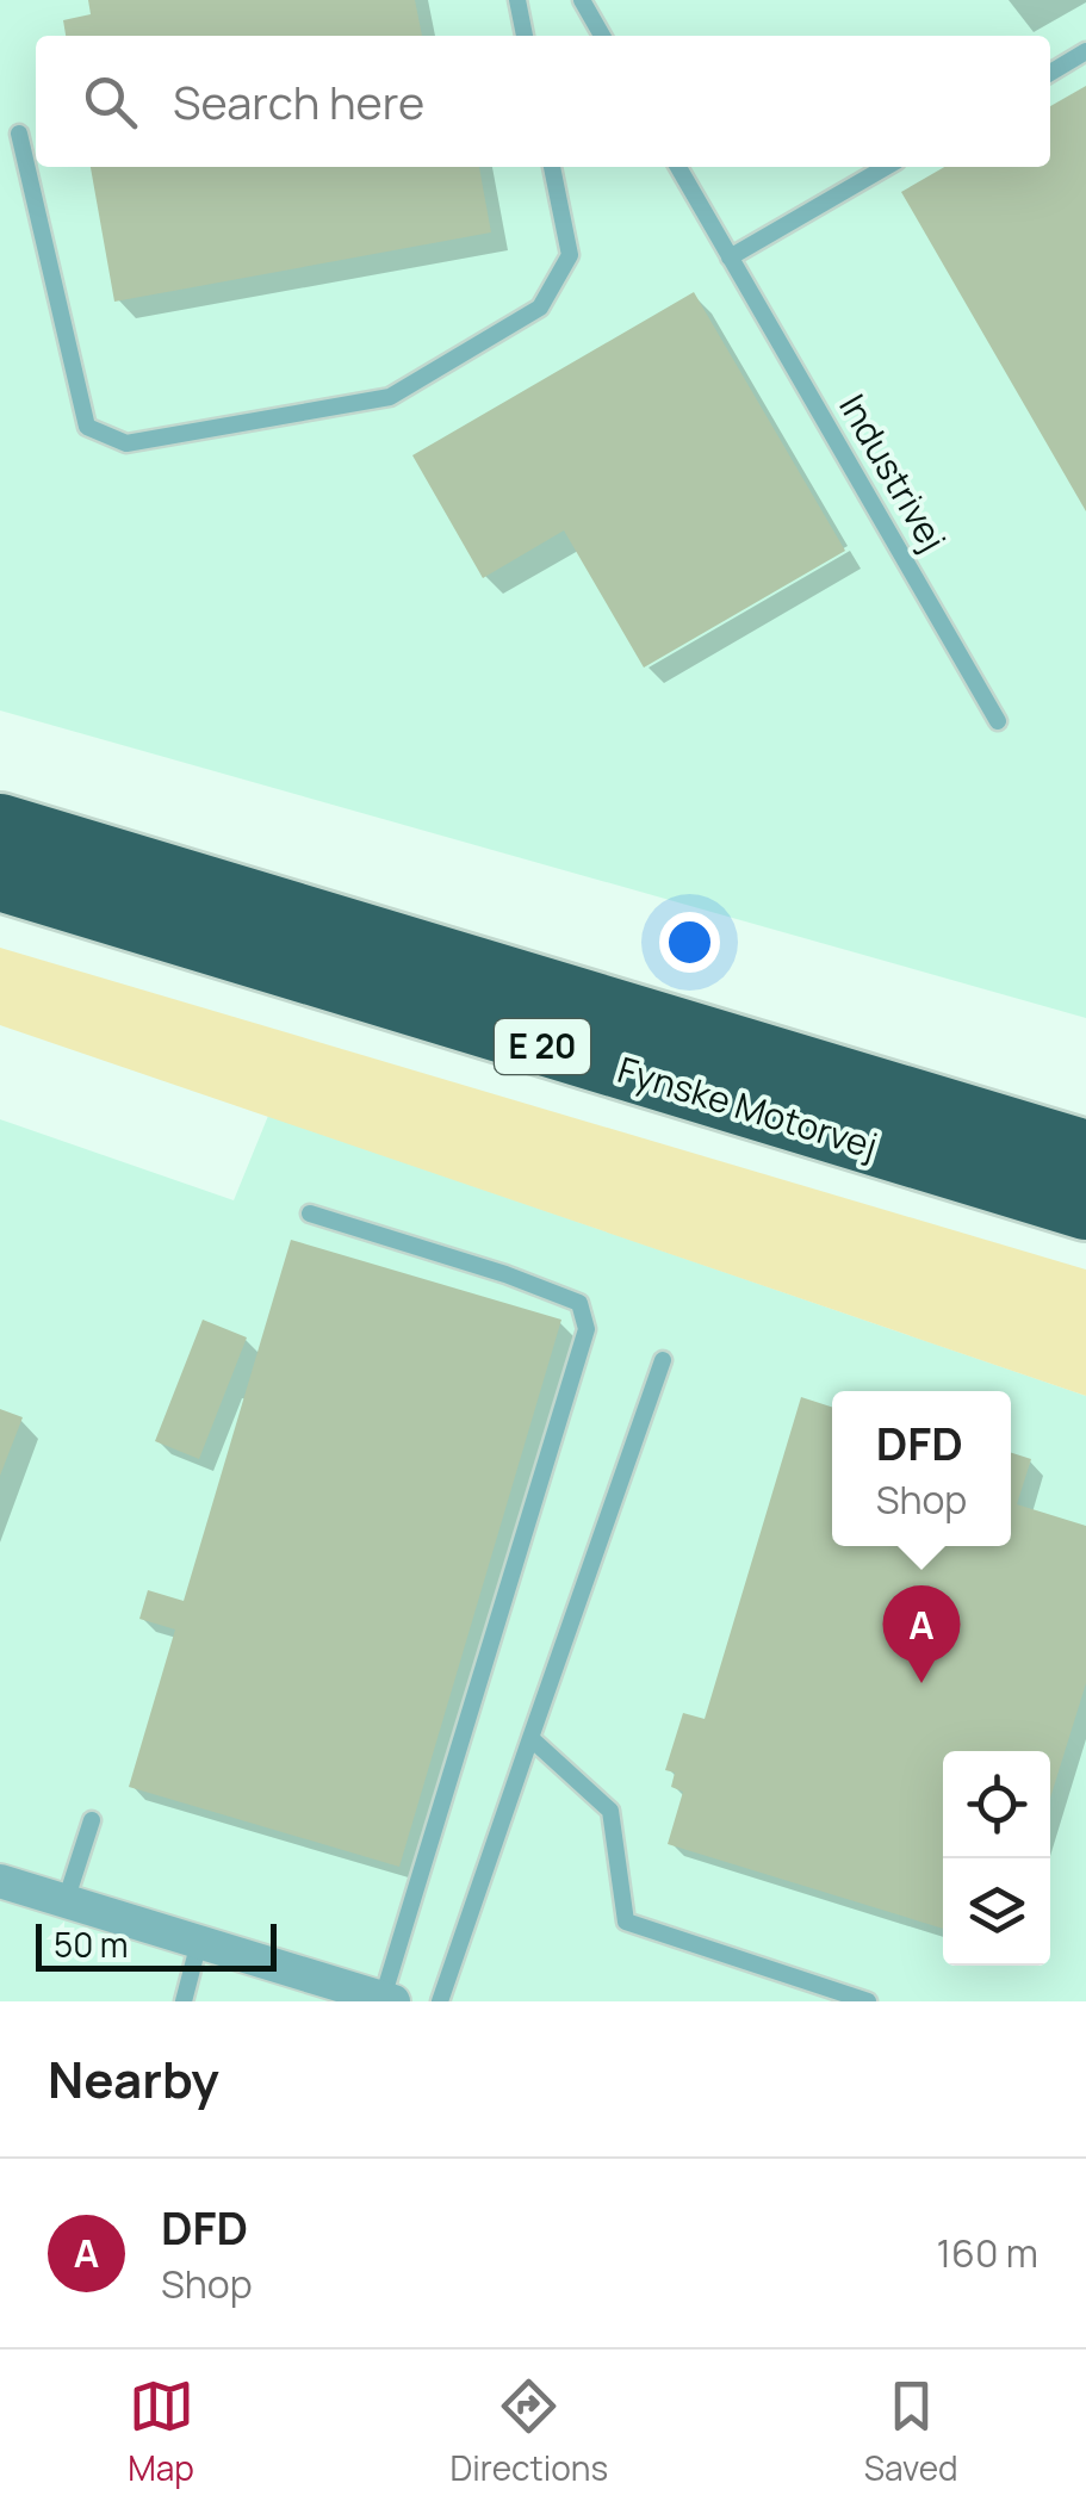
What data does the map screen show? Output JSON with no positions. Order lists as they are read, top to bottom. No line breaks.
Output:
{"streets":{"highway":["E 20","Fynske Motorvej"],"lane":["Industrivej"]},"scale_bar":"50 m","page":{"search":"Search here","popup":["DFD","Shop"],"pins":"A","scale":"50 m","heading":"Nearby","list":[{"mark":"A","name":"DFD","note":"Shop","value":"160 m"}],"nav":["Map","Directions","Saved"]}}
